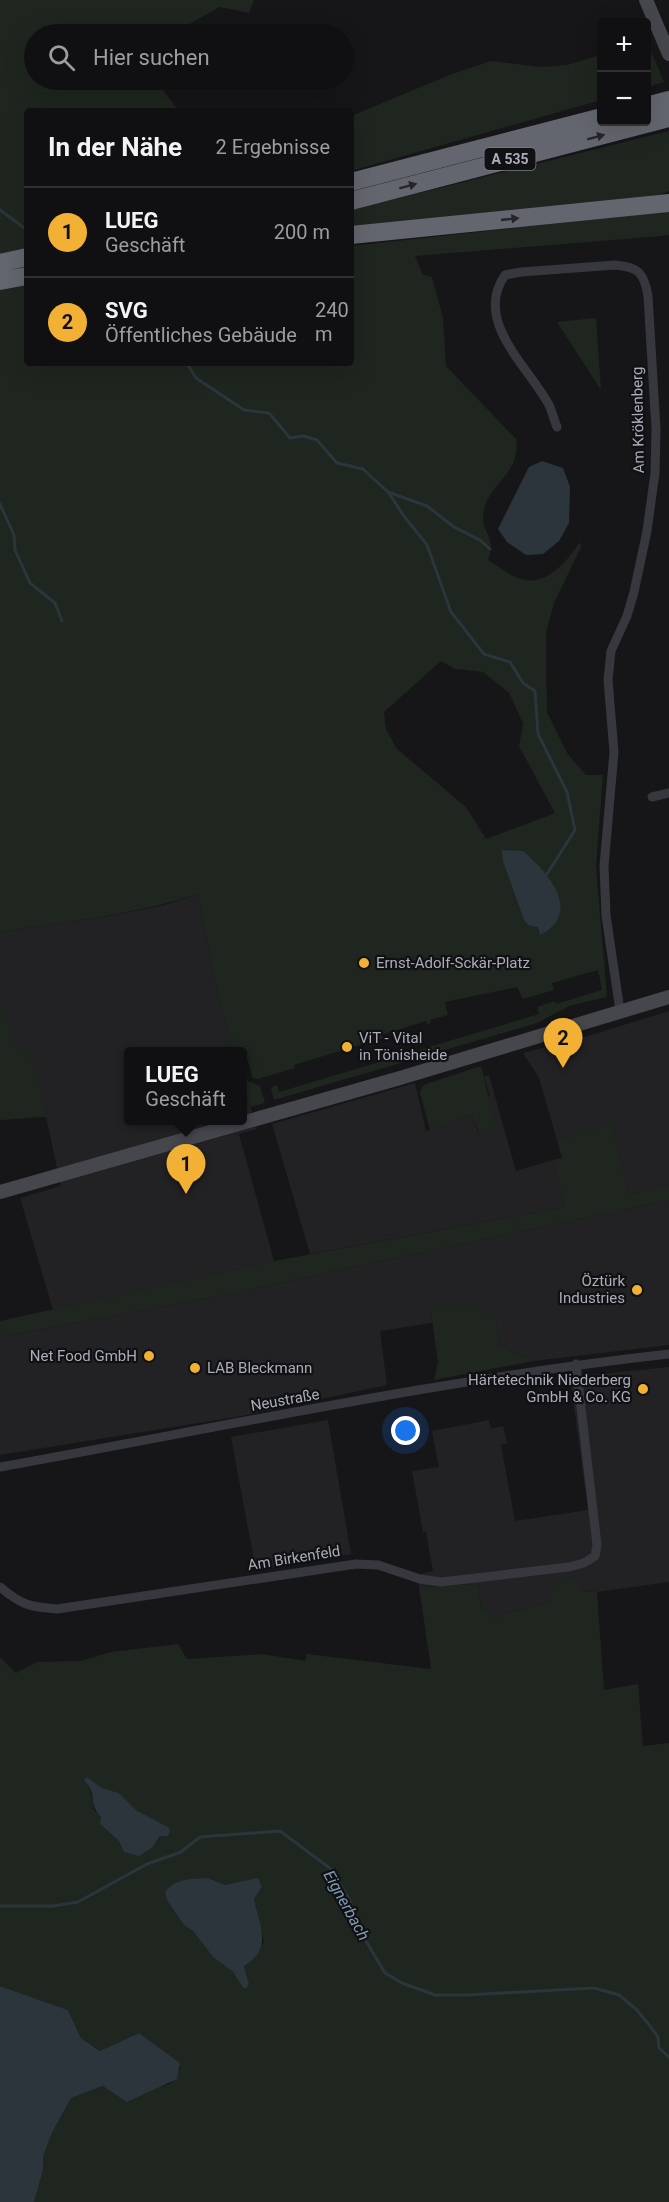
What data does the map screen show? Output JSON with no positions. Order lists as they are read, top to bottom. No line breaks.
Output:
{"streets":{"highway":["A 535"],"street":["Am Kröklenberg","Neustraße","Am Birkenfeld"]},"crossings":[["Neustraße","Am Birkenfeld"]],"water":["Eignerbach"],"places":["Ernst-Adolf-Sckär-Platz","ViT - Vital in Tönisheide","Öztürk Industries","Net Food GmbH","LAB Bleckmann","Härtetechnik Niederberg GmbH & Co. KG"],"page":{"map_buttons":["+","−"],"search":"Hier suchen","heading":["In der Nähe","2 Ergebnisse"],"list":[{"mark":"1","name":"LUEG","note":"Geschäft","value":"200 m"},{"mark":"2","name":"SVG","note":"Öffentliches Gebäude","value":"240 m"}],"pins":["2","1"],"popup":["LUEG","Geschäft"]}}
